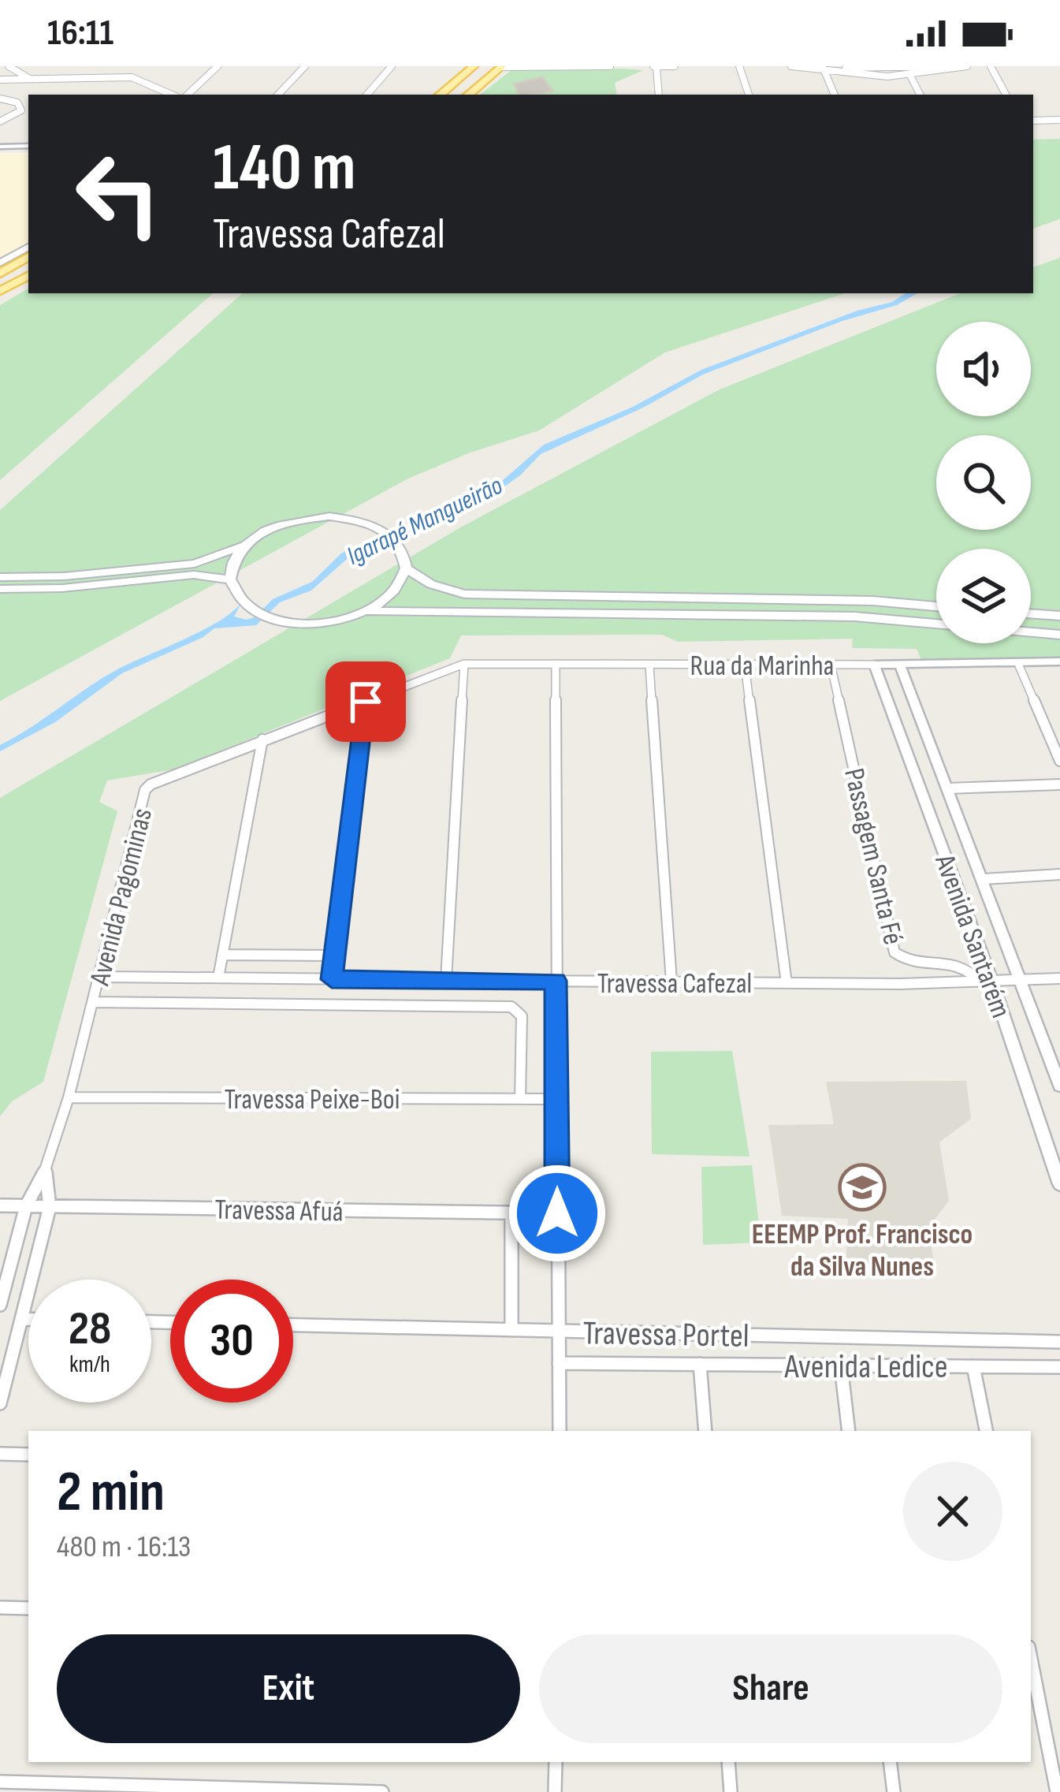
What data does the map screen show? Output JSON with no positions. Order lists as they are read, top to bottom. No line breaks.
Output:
{"streets":{"main road":["Rua da Marinha"],"street":["Passagem Santa Fé","Avenida Pagominas","Avenida Santarém","Travessa Cafezal","Travessa Peixe-Boi","Travessa Afuá","Travessa Portel","Avenida Ledice"]},"crossings":[["Rua da Marinha","Passagem Santa Fé"],["Rua da Marinha","Avenida Pagominas"],["Rua da Marinha","Avenida Santarém"],["Passagem Santa Fé","Avenida Santarém"],["Passagem Santa Fé","Travessa Cafezal"],["Avenida Pagominas","Travessa Cafezal"],["Avenida Pagominas","Travessa Peixe-Boi"],["Avenida Pagominas","Travessa Afuá"],["Avenida Santarém","Travessa Cafezal"]],"water":["Igarapé Mangueirão"],"places":{"school or university":["EEEMP Prof. Francisco da Silva Nunes"]},"page":{"status":"16:11","turn":["140 m","Travessa Cafezal"],"speed":"28 km/h","limit":"30","heading":["2 min","480 m · 16:13"],"buttons":["Exit","Share"]}}
